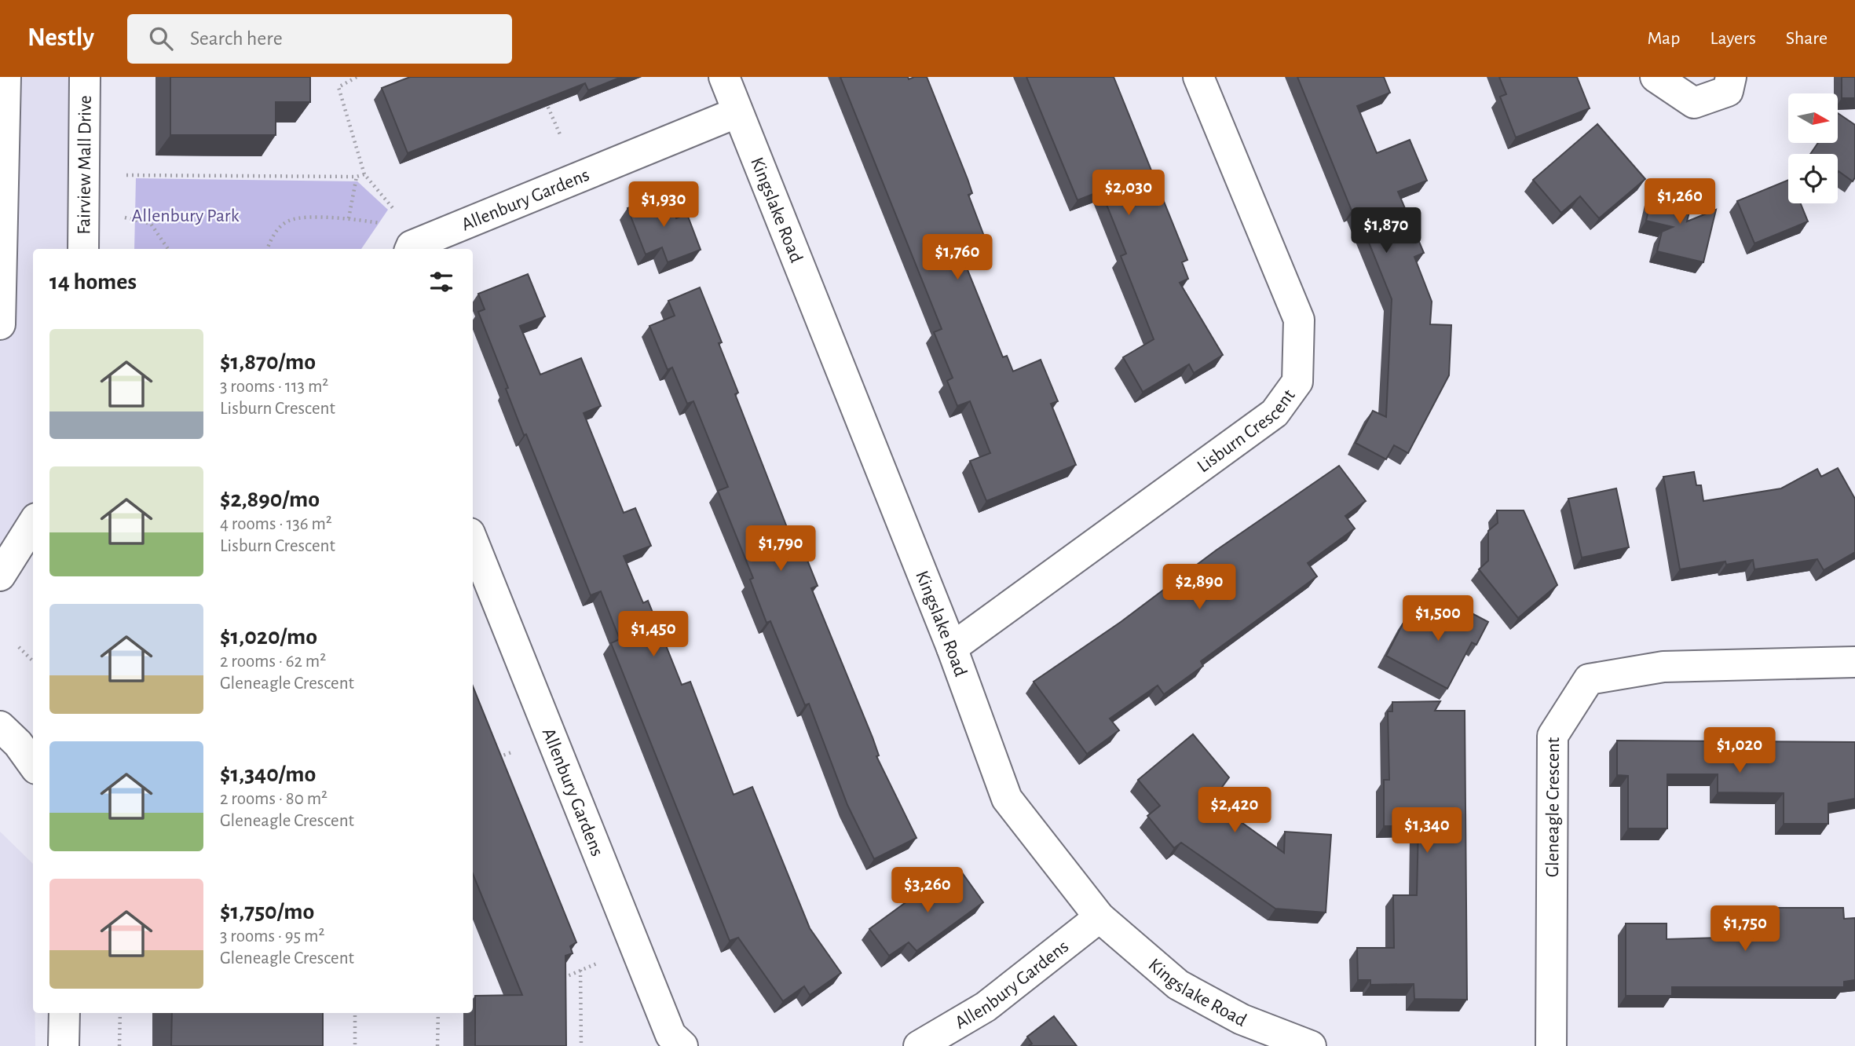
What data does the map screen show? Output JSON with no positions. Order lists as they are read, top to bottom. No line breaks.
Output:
{"streets":{"street":["Fairview Mall Drive","Allenbury Gardens","Kingslake Road","Lisburn Crescent","Gleneagle Crescent"]},"crossings":[["Allenbury Gardens","Kingslake Road"],["Kingslake Road","Lisburn Crescent"]],"parks":["Allenbury Park"],"north":"right","page":{"header":"Nestly","search":"Search here","nav":["Map","Layers","Share"],"price":["$2,030","$1,260","$1,930","$1,870","$1,760","$1,790","$2,890","$1,500","$1,450","$1,020","$2,420","$1,340","$3,260","$1,750"],"heading":"14 homes","list":[{"name":"$1,870/mo","note":"3 rooms · 113 m² · Lisburn Crescent"},{"name":"$2,890/mo","note":"4 rooms · 136 m² · Lisburn Crescent"},{"name":"$1,020/mo","note":"2 rooms · 62 m² · Gleneagle Crescent"},{"name":"$1,340/mo","note":"2 rooms · 80 m² · Gleneagle Crescent"},{"name":"$1,750/mo","note":"3 rooms · 95 m² · Gleneagle Crescent"}]}}
